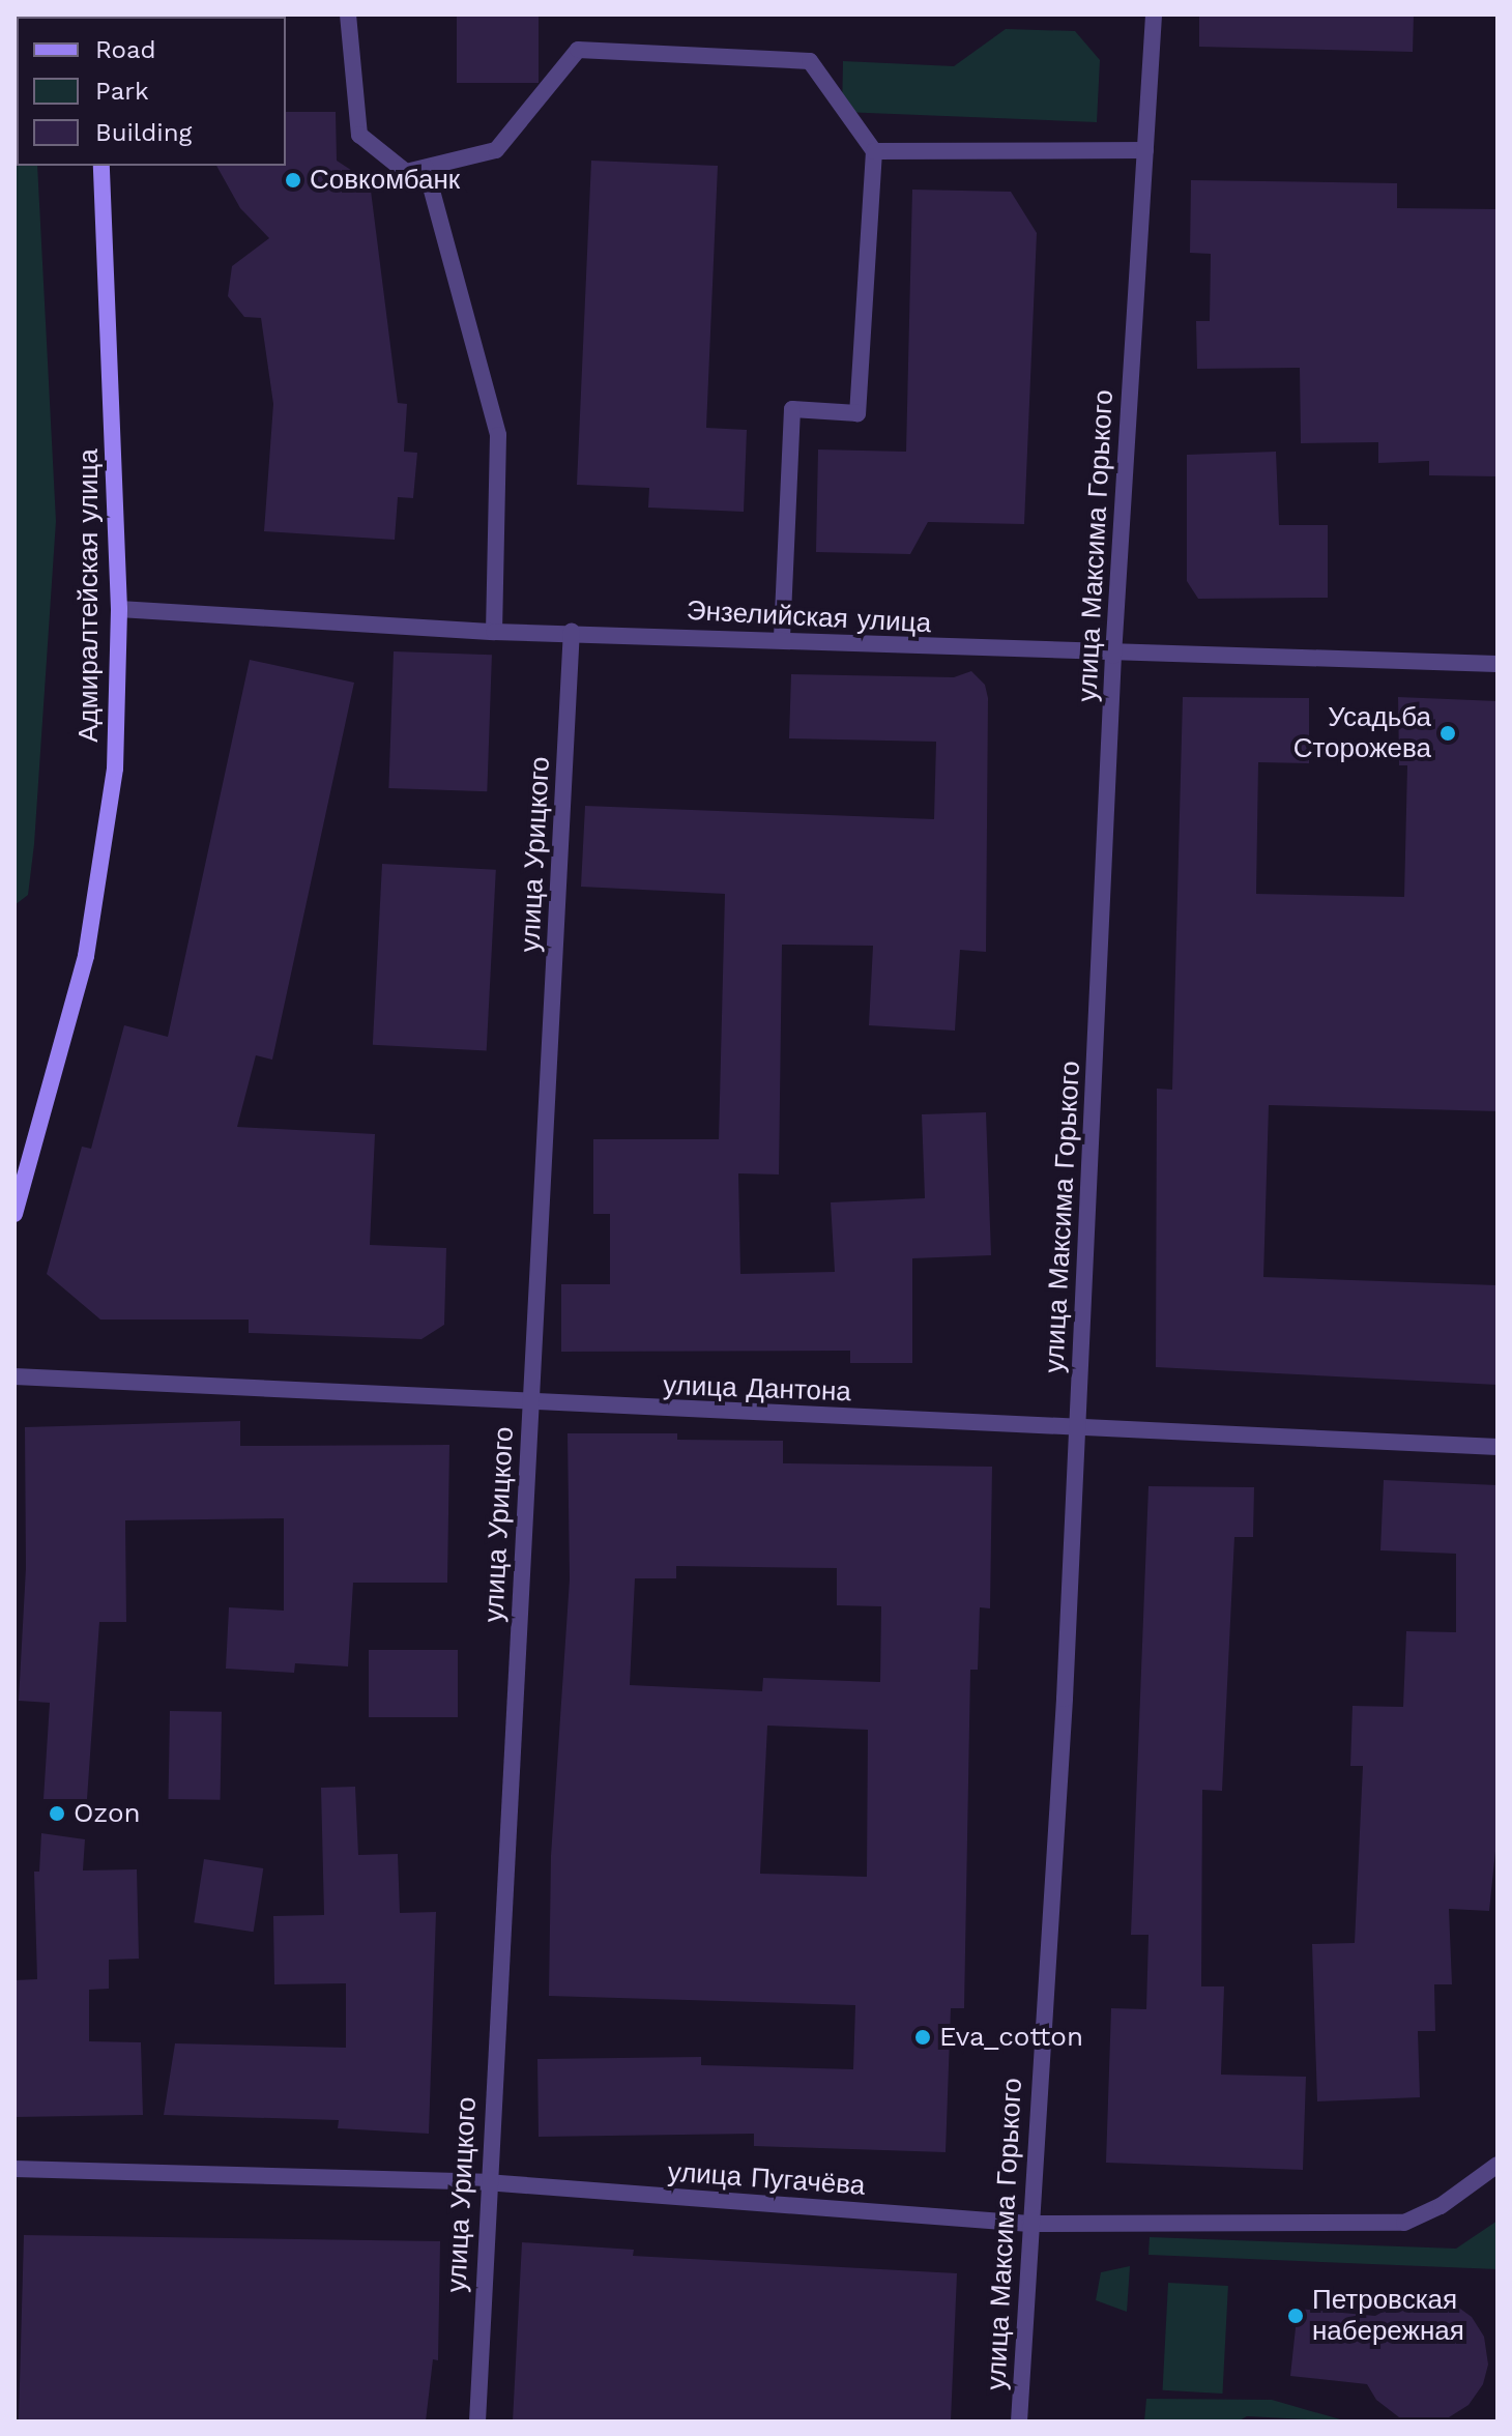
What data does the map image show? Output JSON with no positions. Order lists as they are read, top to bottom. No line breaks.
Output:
{"streets":{"main road":["Адмиралтейская улица"],"street":["улица Максима Горького","Энзелийская улица","улица Урицкого","улица Дантона","улица Пугачёва"]},"crossings":[["улица Максима Горького","Энзелийская улица"],["улица Максима Горького","улица Дантона"],["улица Максима Горького","улица Пугачёва"],["Адмиралтейская улица","Энзелийская улица"],["Энзелийская улица","улица Урицкого"],["улица Урицкого","улица Дантона"],["улица Урицкого","улица Пугачёва"]],"places":["Совкомбанк","Усадьба Сторожева","Ozon","Eva_cotton","Петровская набережная"],"legend":["Road","Park","Building"]}
